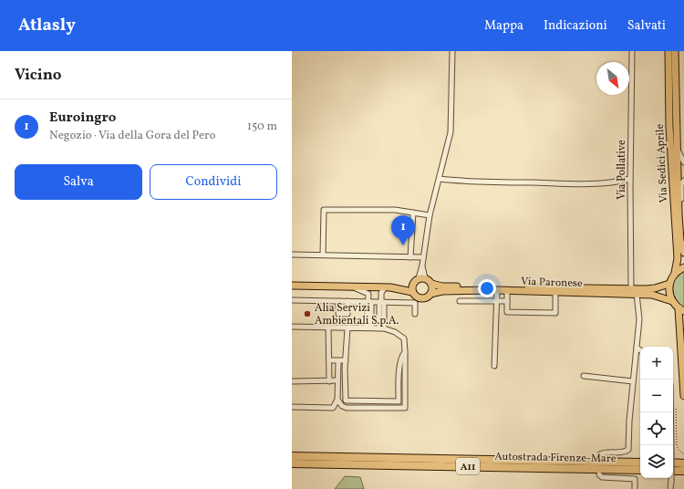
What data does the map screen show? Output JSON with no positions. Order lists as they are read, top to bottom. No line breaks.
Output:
{"streets":{"highway":["Autostrada Firenze-Mare","A11"],"main road":["Via Sedici Aprile","Via Paronese"],"street":["Via Pollative"]},"crossings":[["Via Sedici Aprile","Via Paronese"],["Via Pollative","Via Paronese"]],"places":["Alia Servizi Ambientali S.p.A."],"north":"bottom right","page":{"header":"Atlasly","nav":["Mappa","Indicazioni","Salvati"],"heading":"Vicino","list":[{"mark":"1","name":"Euroingro","note":"Negozio · Via della Gora del Pero","value":"150 m"}],"buttons":["Salva","Condividi"],"pins":"1","map_buttons":["+","−"]}}
